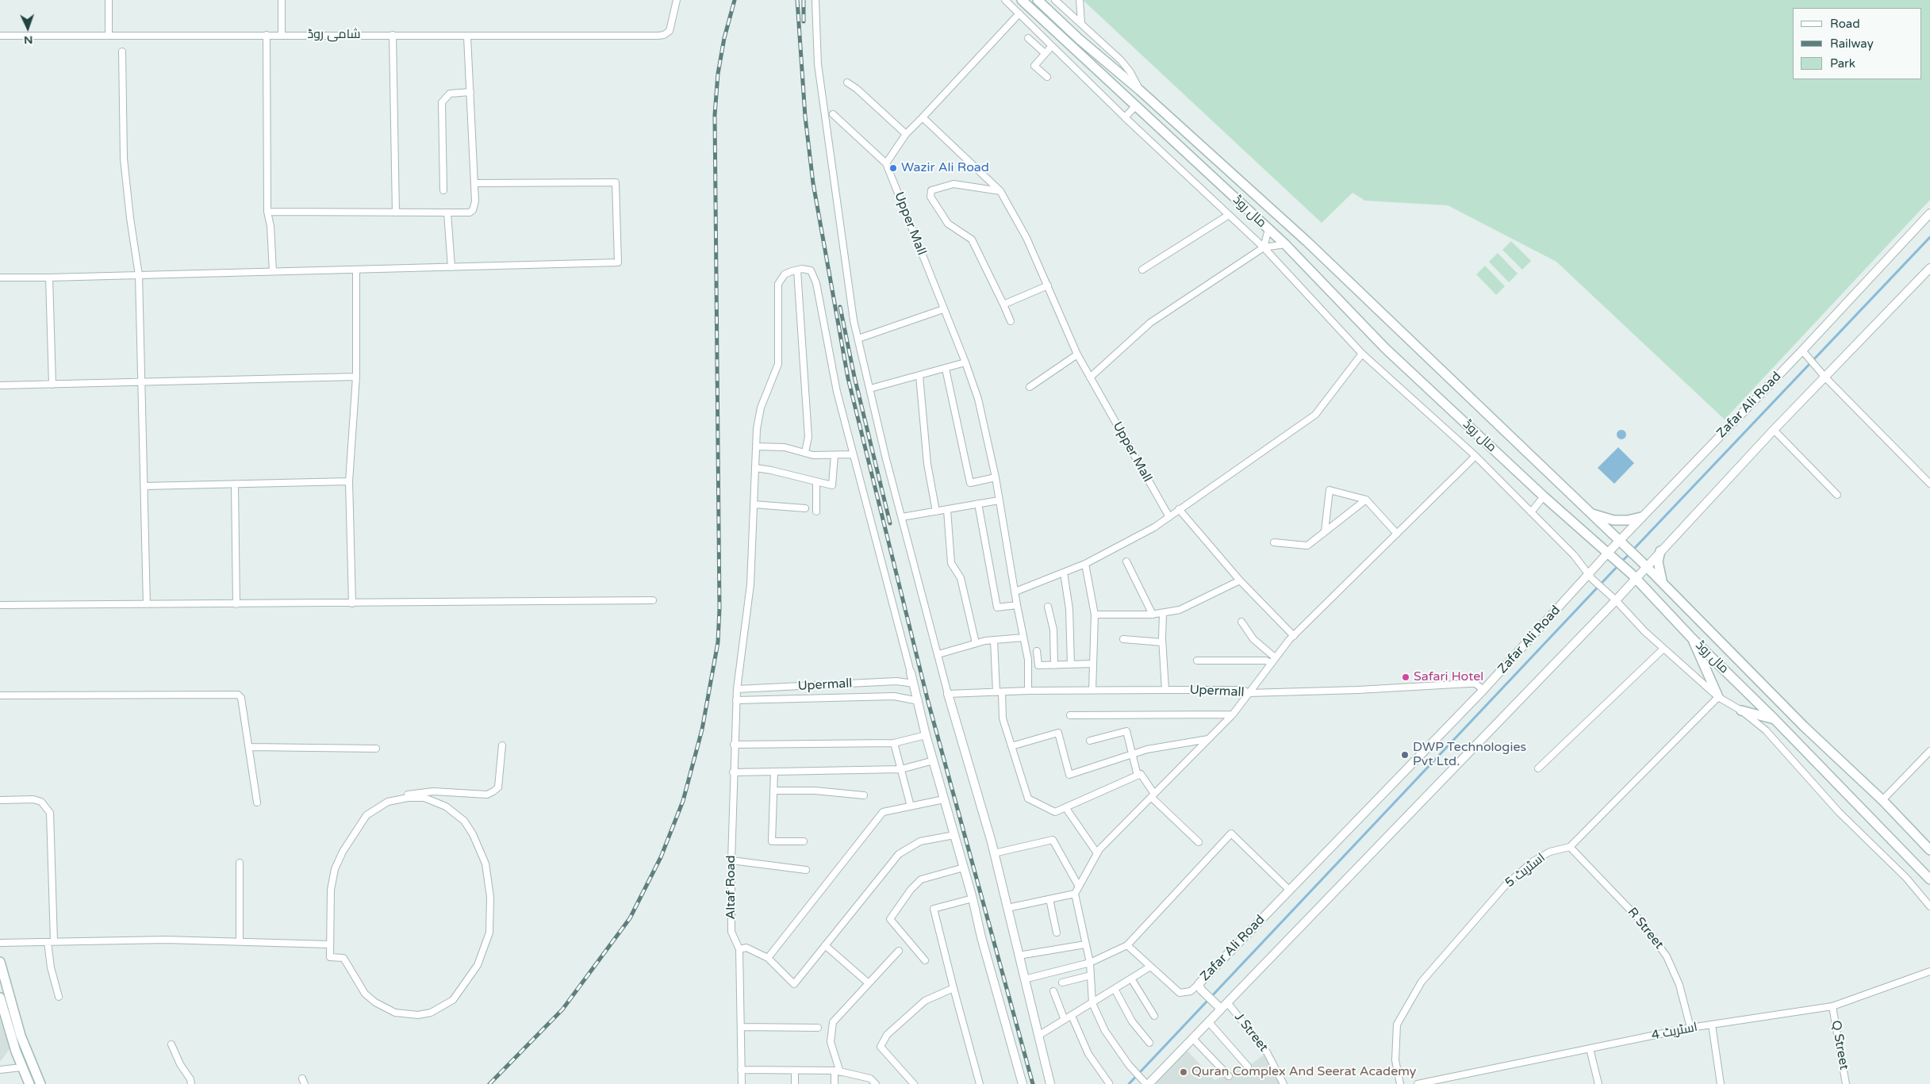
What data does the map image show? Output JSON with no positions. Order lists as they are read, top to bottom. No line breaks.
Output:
{"streets":{"main road":["مال روڈ"],"street":["شامی روڈ","Upper Mall","Zafar Ali Road","Upermall","اسٹریٹ 5","Altaf Road","R Street","اسٹریٹ 4","J Street","Q Street"]},"crossings":[["مال روڈ","Zafar Ali Road"],["Upper Mall","Upermall"],["Zafar Ali Road","Upermall"],["Upermall","Altaf Road"],["اسٹریٹ 5","R Street"],["R Street","اسٹریٹ 4"],["اسٹریٹ 4","Q Street"]],"places":["Wazir Ali Road","Safari Hotel","DWP Technologies Pvt Ltd.","Quran Complex And Seerat Academy"],"legend":["Road","Railway","Park"],"north":"bottom"}
